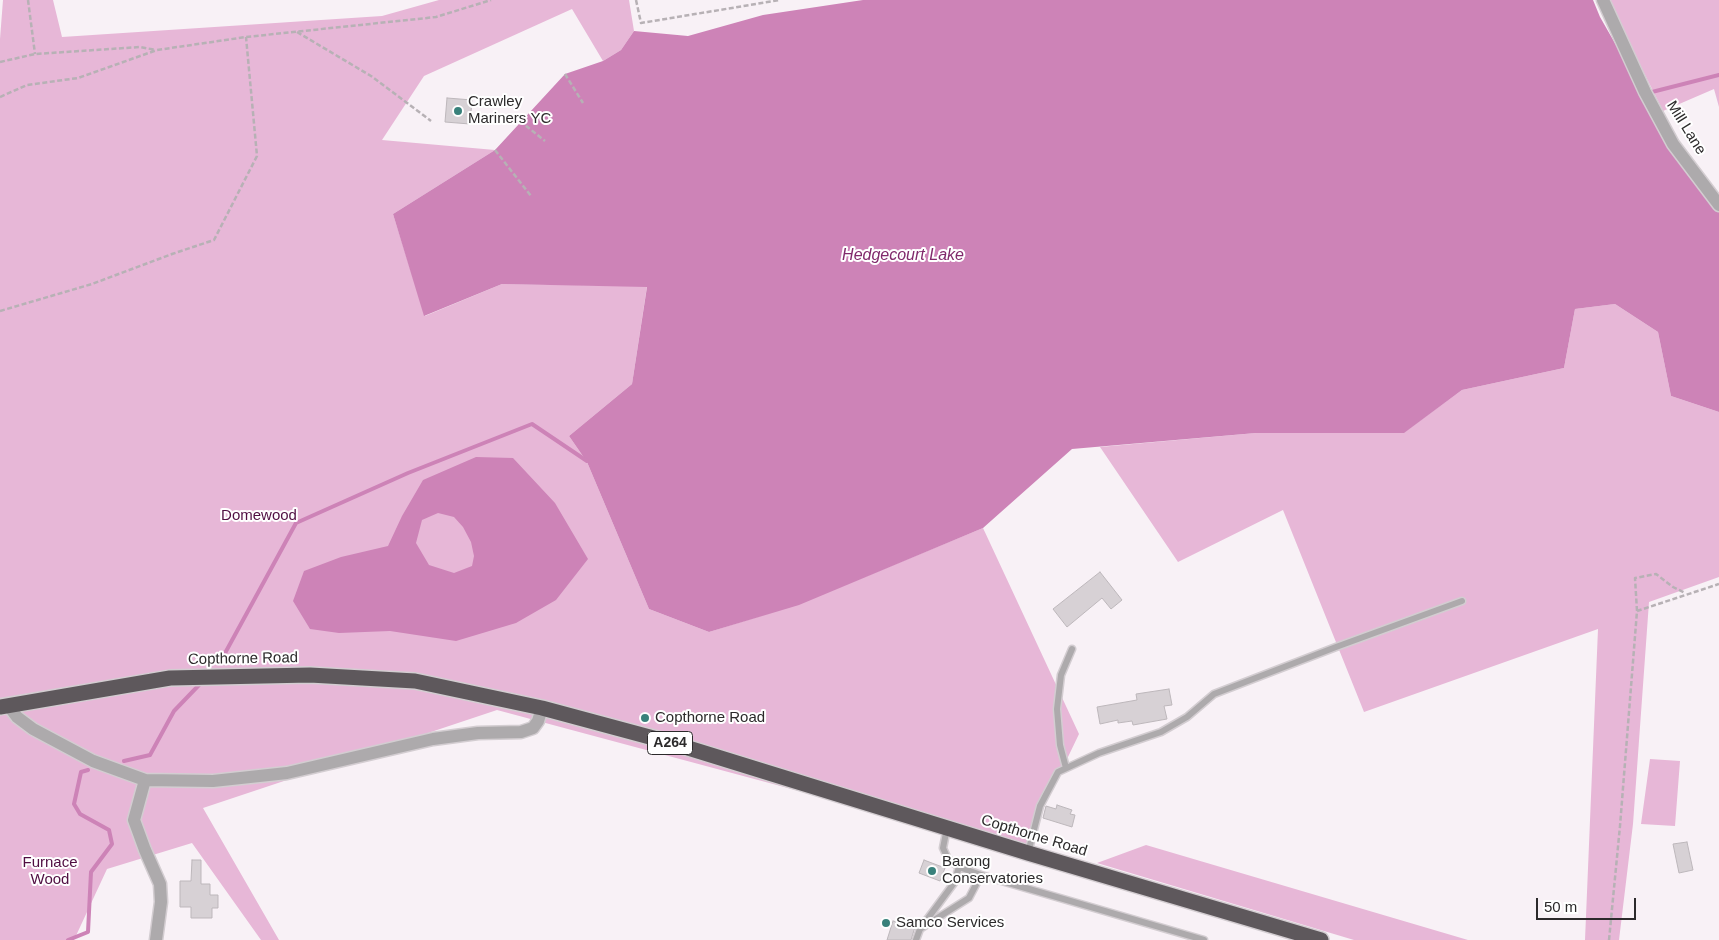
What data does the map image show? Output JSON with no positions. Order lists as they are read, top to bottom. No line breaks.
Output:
{"streets":{"highway":["Copthorne Road","A264"],"street":["Mill Lane"]},"water":["Hedgecourt Lake"],"parks":["Domewood","Furnace Wood"],"places":["Crawley Mariners YC","Copthorne Road","Barong Conservatories","Samco Services"],"scale_bar":"50 m"}
